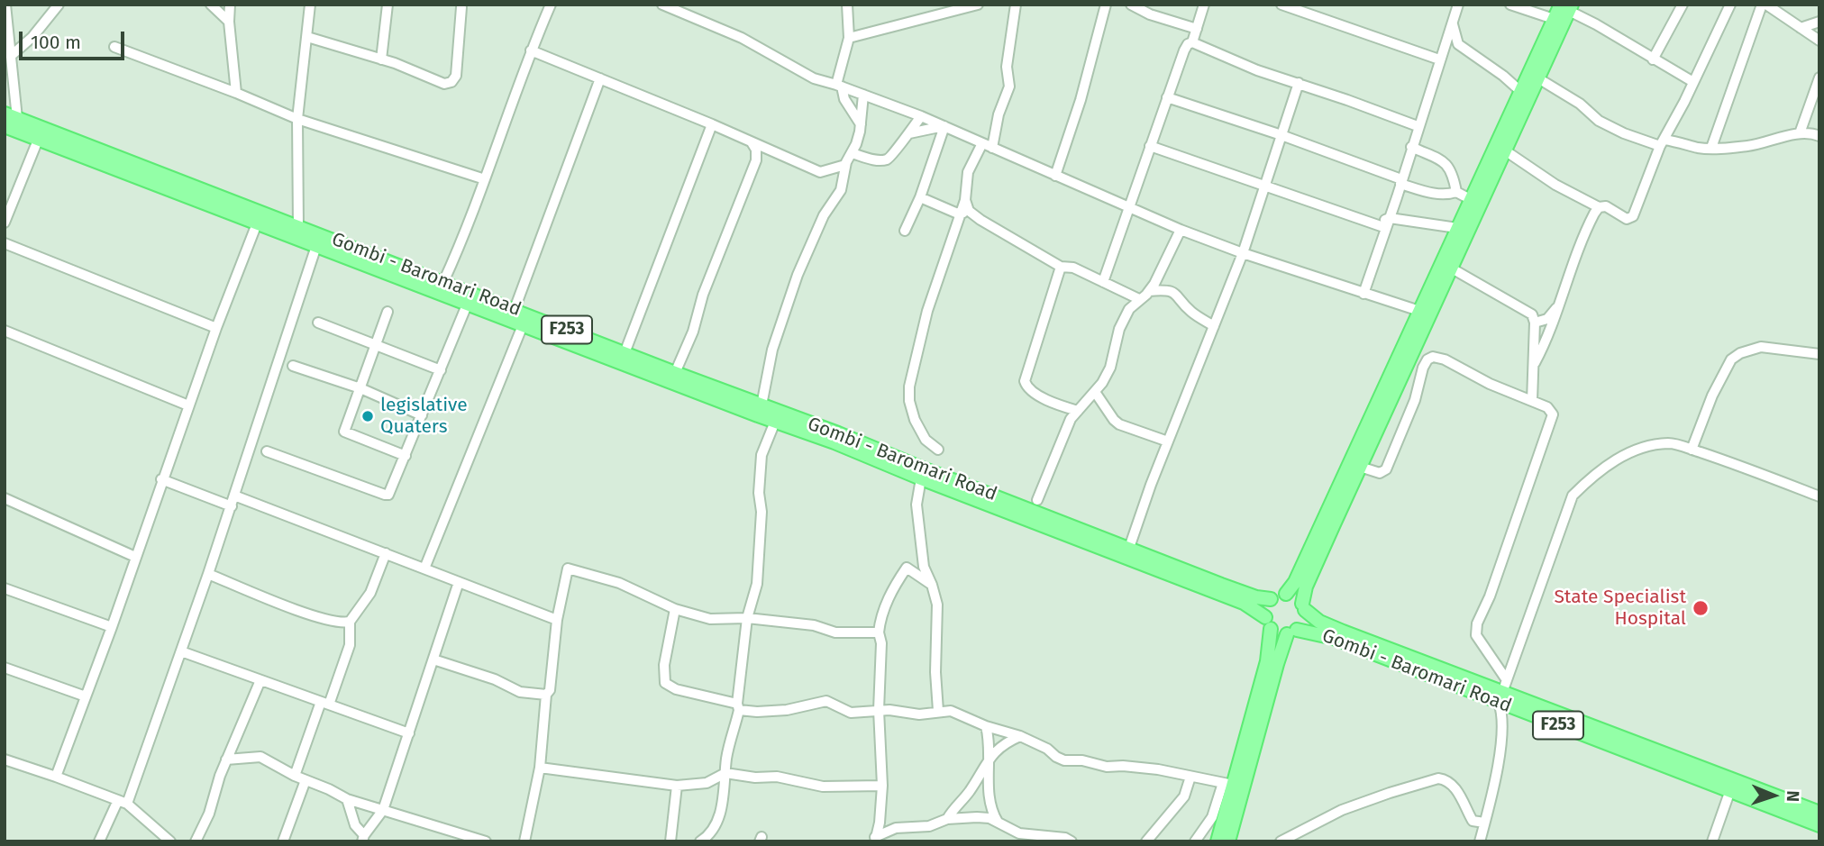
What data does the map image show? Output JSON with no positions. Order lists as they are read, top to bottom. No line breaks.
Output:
{"streets":{"main road":["Gombi - Baromari Road","F253"]},"crossings":[["Gombi - Baromari Road","F253"]],"places":["legislative Quaters","State Specialist Hospital"],"scale_bar":"100 m","north":"right"}
